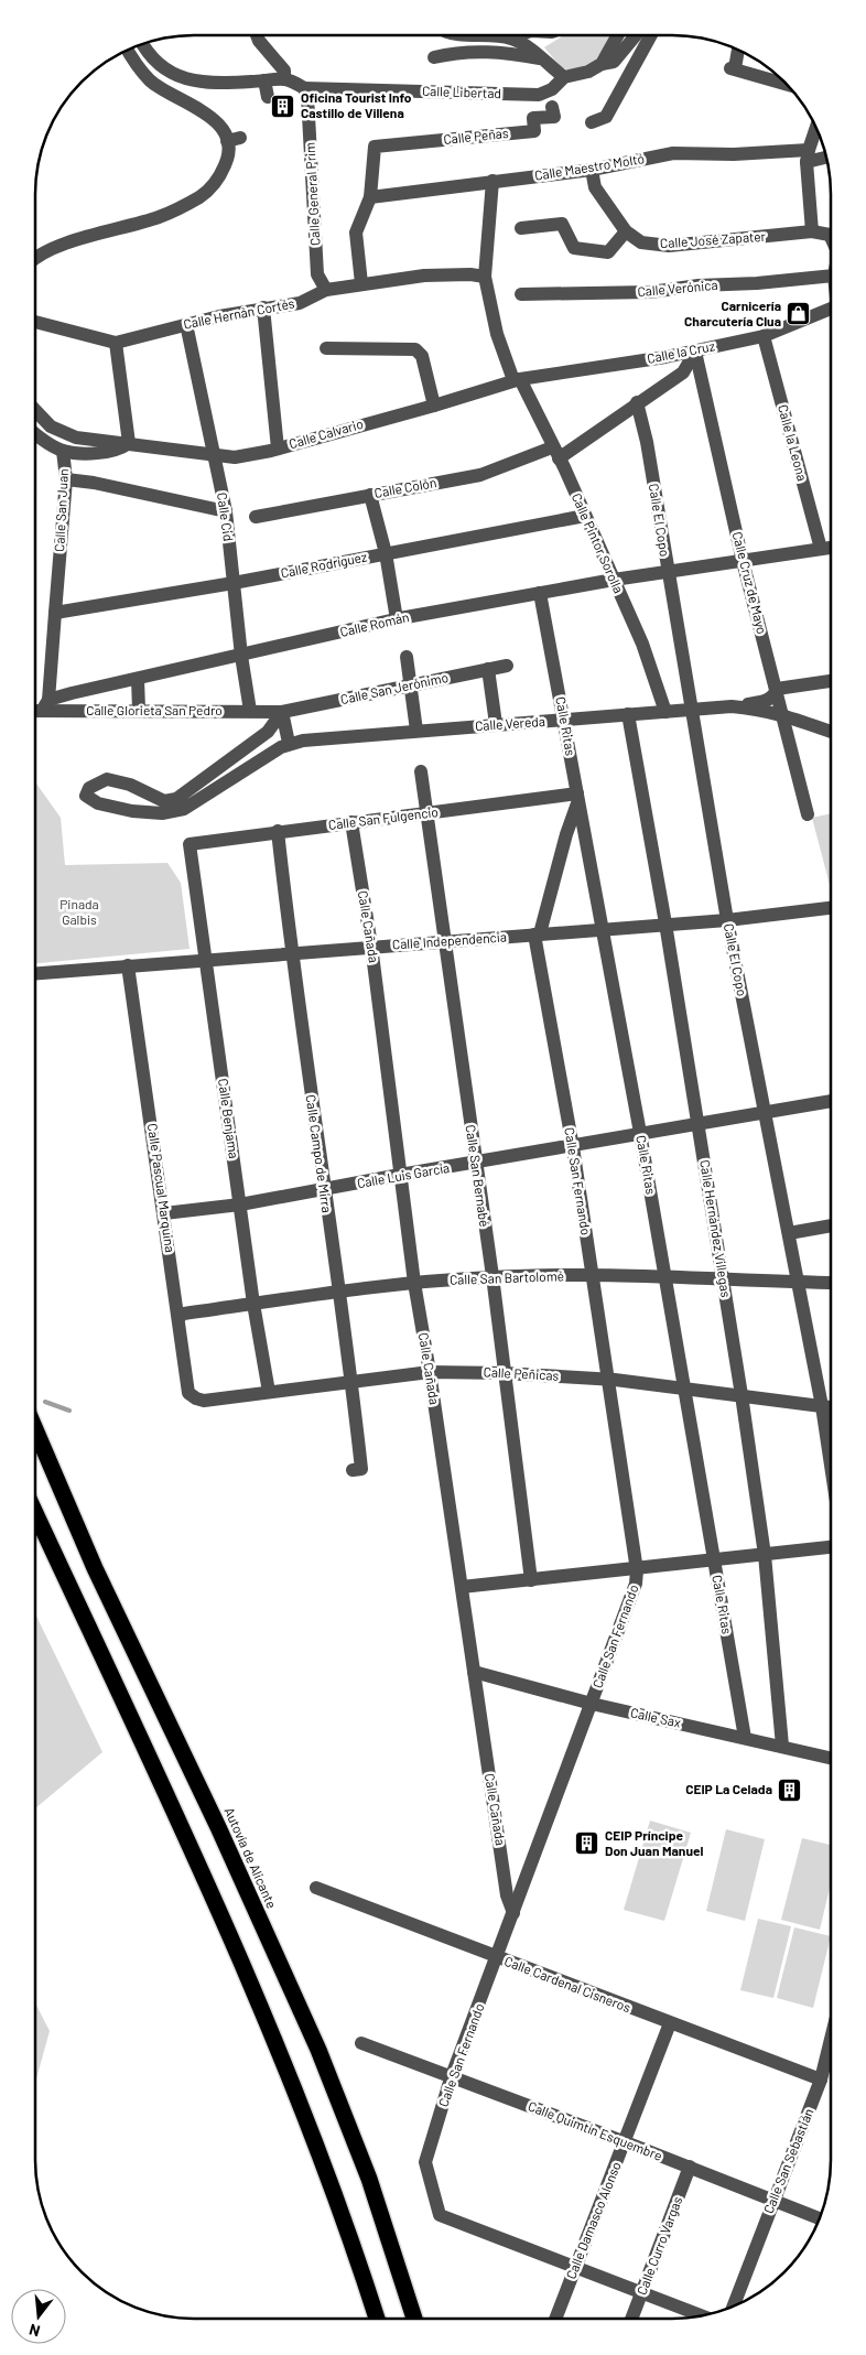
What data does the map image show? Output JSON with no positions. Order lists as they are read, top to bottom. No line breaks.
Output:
{"streets":{"highway":["Autovía de Alicante"],"street":["Calle Libertad","Calle Peñas","Calle Maestro Moltó","Calle General Prim","Calle José Zapater","Calle Verónica","Calle Hernán Cortés","Calle la Cruz","Calle Calvario","Calle la Leona","Calle Colón","Calle San Juan","Calle Cid","Calle El Copo","Calle Pintor Sorolla","Calle Rodríguez","Calle Cruz de Mayo","Calle Román","Calle San Jerónimo","Calle Glorieta San Pedro","Calle Vereda","Calle Ritas","Calle San Fulgencio","Calle Cañada","Calle Independencia","Calle Benjama","Calle Campo de Mirra","Calle Luis García","Calle San Bernabé","Calle San Fernando","Calle Pascual Marquina","Calle Hernández Villegas","Calle San Bartolomé","Calle Peñicas","Calle Sax","Calle Cardenal Cisneros","Calle Quimtín Esquembre","Calle San Sebastián","Calle Damasco Alonso","Calle Curro Vargas"]},"crossings":[["Calle Libertad","Calle General Prim"],["Calle Peñas","Calle Maestro Moltó"],["Calle Maestro Moltó","Calle José Zapater"],["Calle Maestro Moltó","Calle Pintor Sorolla"],["Calle General Prim","Calle Hernán Cortés"],["Calle Hernán Cortés","Calle Cid"],["Calle Hernán Cortés","Calle Pintor Sorolla"],["Calle la Cruz","Calle Calvario"],["Calle la Cruz","Calle la Leona"],["Calle la Cruz","Calle Colón"],["Calle la Cruz","Calle Pintor Sorolla"],["Calle la Cruz","Calle Cruz de Mayo"],["Calle Calvario","Calle San Juan"],["Calle Calvario","Calle Cid"],["Calle Calvario","Calle Pintor Sorolla"],["Calle la Leona","Calle Román"],["Calle Colón","Calle El Copo"],["Calle Colón","Calle Pintor Sorolla"],["Calle Colón","Calle Cruz de Mayo"],["Calle San Juan","Calle Rodríguez"],["Calle San Juan","Calle Román"],["Calle San Juan","Calle Glorieta San Pedro"],["Calle Cid","Calle Rodríguez"],["Calle Cid","Calle Román"],["Calle Cid","Calle Glorieta San Pedro"],["Calle El Copo","Calle Román"],["Calle El Copo","Calle Vereda"],["Calle El Copo","Calle Independencia"],["Calle El Copo","Calle Luis García"],["Calle El Copo","Calle San Bartolomé"],["Calle El Copo","Calle Peñicas"],["Calle Pintor Sorolla","Calle Rodríguez"],["Calle Pintor Sorolla","Calle Román"],["Calle Pintor Sorolla","Calle Vereda"],["Calle Cruz de Mayo","Calle Román"],["Calle Cruz de Mayo","Calle Vereda"],["Calle Román","Calle Glorieta San Pedro"],["Calle Román","Calle Ritas"],["Calle San Jerónimo","Calle Glorieta San Pedro"],["Calle Vereda","Calle Ritas"],["Calle Vereda","Calle Hernández Villegas"],["Calle Ritas","Calle San Fulgencio"],["Calle Ritas","Calle Independencia"],["Calle Ritas","Calle Luis García"],["Calle Ritas","Calle San Fernando"],["Calle Ritas","Calle San Bartolomé"],["Calle Ritas","Calle Peñicas"],["Calle Ritas","Calle Sax"],["Calle San Fulgencio","Calle Cañada"],["Calle San Fulgencio","Calle Benjama"],["Calle San Fulgencio","Calle Campo de Mirra"],["Calle San Fulgencio","Calle San Bernabé"],["Calle San Fulgencio","Calle San Fernando"],["Calle Cañada","Calle Independencia"],["Calle Cañada","Calle Luis García"],["Calle Cañada","Calle San Fernando"],["Calle Cañada","Calle San Bartolomé"],["Calle Cañada","Calle Peñicas"],["Calle Cañada","Calle Sax"],["Calle Independencia","Calle Benjama"],["Calle Independencia","Calle Campo de Mirra"],["Calle Independencia","Calle San Bernabé"],["Calle Independencia","Calle San Fernando"],["Calle Independencia","Calle Pascual Marquina"],["Calle Independencia","Calle Hernández Villegas"],["Calle Benjama","Calle Luis García"],["Calle Benjama","Calle San Bartolomé"],["Calle Benjama","Calle Peñicas"],["Calle Campo de Mirra","Calle Luis García"],["Calle Campo de Mirra","Calle San Bartolomé"],["Calle Campo de Mirra","Calle Peñicas"],["Calle Luis García","Calle San Bernabé"],["Calle Luis García","Calle San Fernando"],["Calle Luis García","Calle Pascual Marquina"],["Calle Luis García","Calle Hernández Villegas"],["Calle San Bernabé","Calle San Bartolomé"],["Calle San Bernabé","Calle Peñicas"],["Calle San Fernando","Calle San Bartolomé"],["Calle San Fernando","Calle Peñicas"],["Calle San Fernando","Calle Sax"],["Calle San Fernando","Calle Cardenal Cisneros"],["Calle San Fernando","Calle Quimtín Esquembre"],["Calle San Fernando","Calle Damasco Alonso"],["Calle Pascual Marquina","Calle San Bartolomé"],["Calle Pascual Marquina","Calle Peñicas"],["Calle Hernández Villegas","Calle San Bartolomé"],["Calle Hernández Villegas","Calle Peñicas"],["Calle Hernández Villegas","Calle Sax"],["Calle Cardenal Cisneros","Calle San Sebastián"],["Calle Cardenal Cisneros","Calle Damasco Alonso"],["Calle Quimtín Esquembre","Calle San Sebastián"],["Calle Quimtín Esquembre","Calle Damasco Alonso"],["Calle Quimtín Esquembre","Calle Curro Vargas"]],"parks":["Pinada Galbis"],"places":{"building":["Oficina Tourist Info Castillo de Villena","CEIP La Celada","CEIP Príncipe Don Juan Manuel"],"shop":["Carnicería Charcutería Clua"]},"north":"bottom"}
